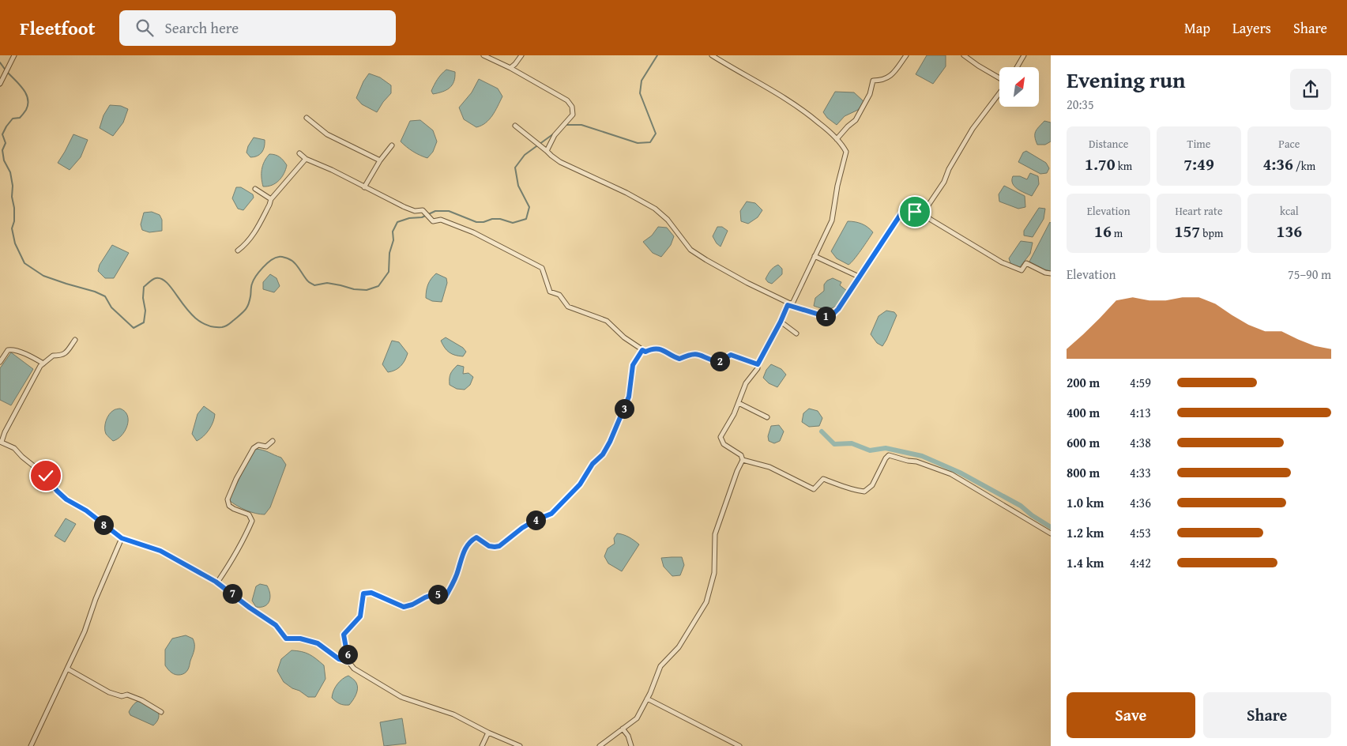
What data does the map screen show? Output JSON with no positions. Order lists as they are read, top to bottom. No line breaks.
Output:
{"north":"top right","page":{"header":"Fleetfoot","search":"Search here","nav":["Map","Layers","Share"],"heading":["Evening run","20:35"],"stats":[["Distance","1.70 km"],["Time","7:49"],["Pace","4:36 /km"],["Elevation","16 m"],["Heart rate","157 bpm"],["kcal","136"]],"chart":["Elevation","75–90 m"],"pins":["1","2","3","4","8","7","5","6"],"list":[{"name":"200 m","note":"4:59"},{"name":"400 m","note":"4:13"},{"name":"600 m","note":"4:38"},{"name":"800 m","note":"4:33"},{"name":"1.0 km","note":"4:36"},{"name":"1.2 km","note":"4:53"},{"name":"1.4 km","note":"4:42"}],"buttons":["Save","Share"]}}
